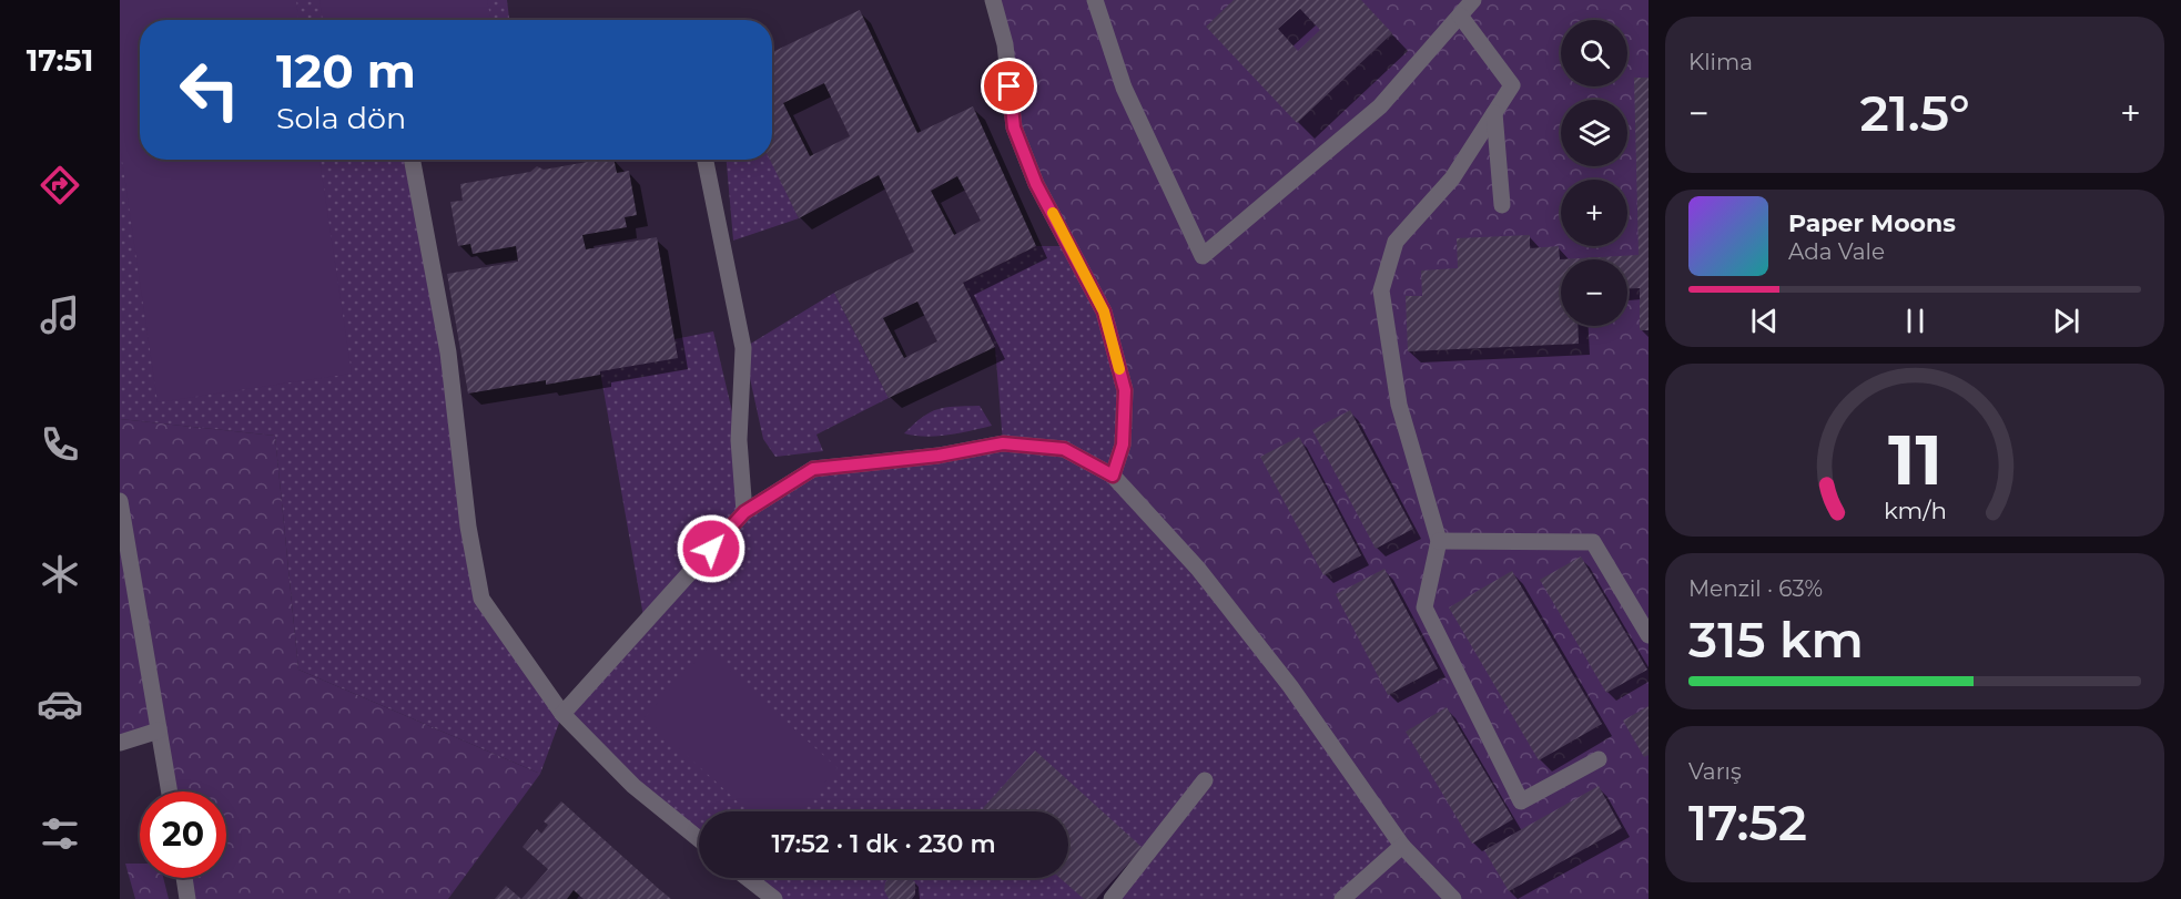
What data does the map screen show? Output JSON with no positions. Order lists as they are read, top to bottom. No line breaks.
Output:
{"page":{"tabs":"17:51","tile":["Klima",["Menzil · 63%","315 km"],["Varış","17:52"]],"map_buttons":["+","−"],"turn":["120 m","Sola dön"],"heat":["−","21.5°","+"],"song":["Paper Moons","Ada Vale"],"limit":"20","trip":"17:52 · 1 dk · 230 m","gauge":["11","km/h"]}}
